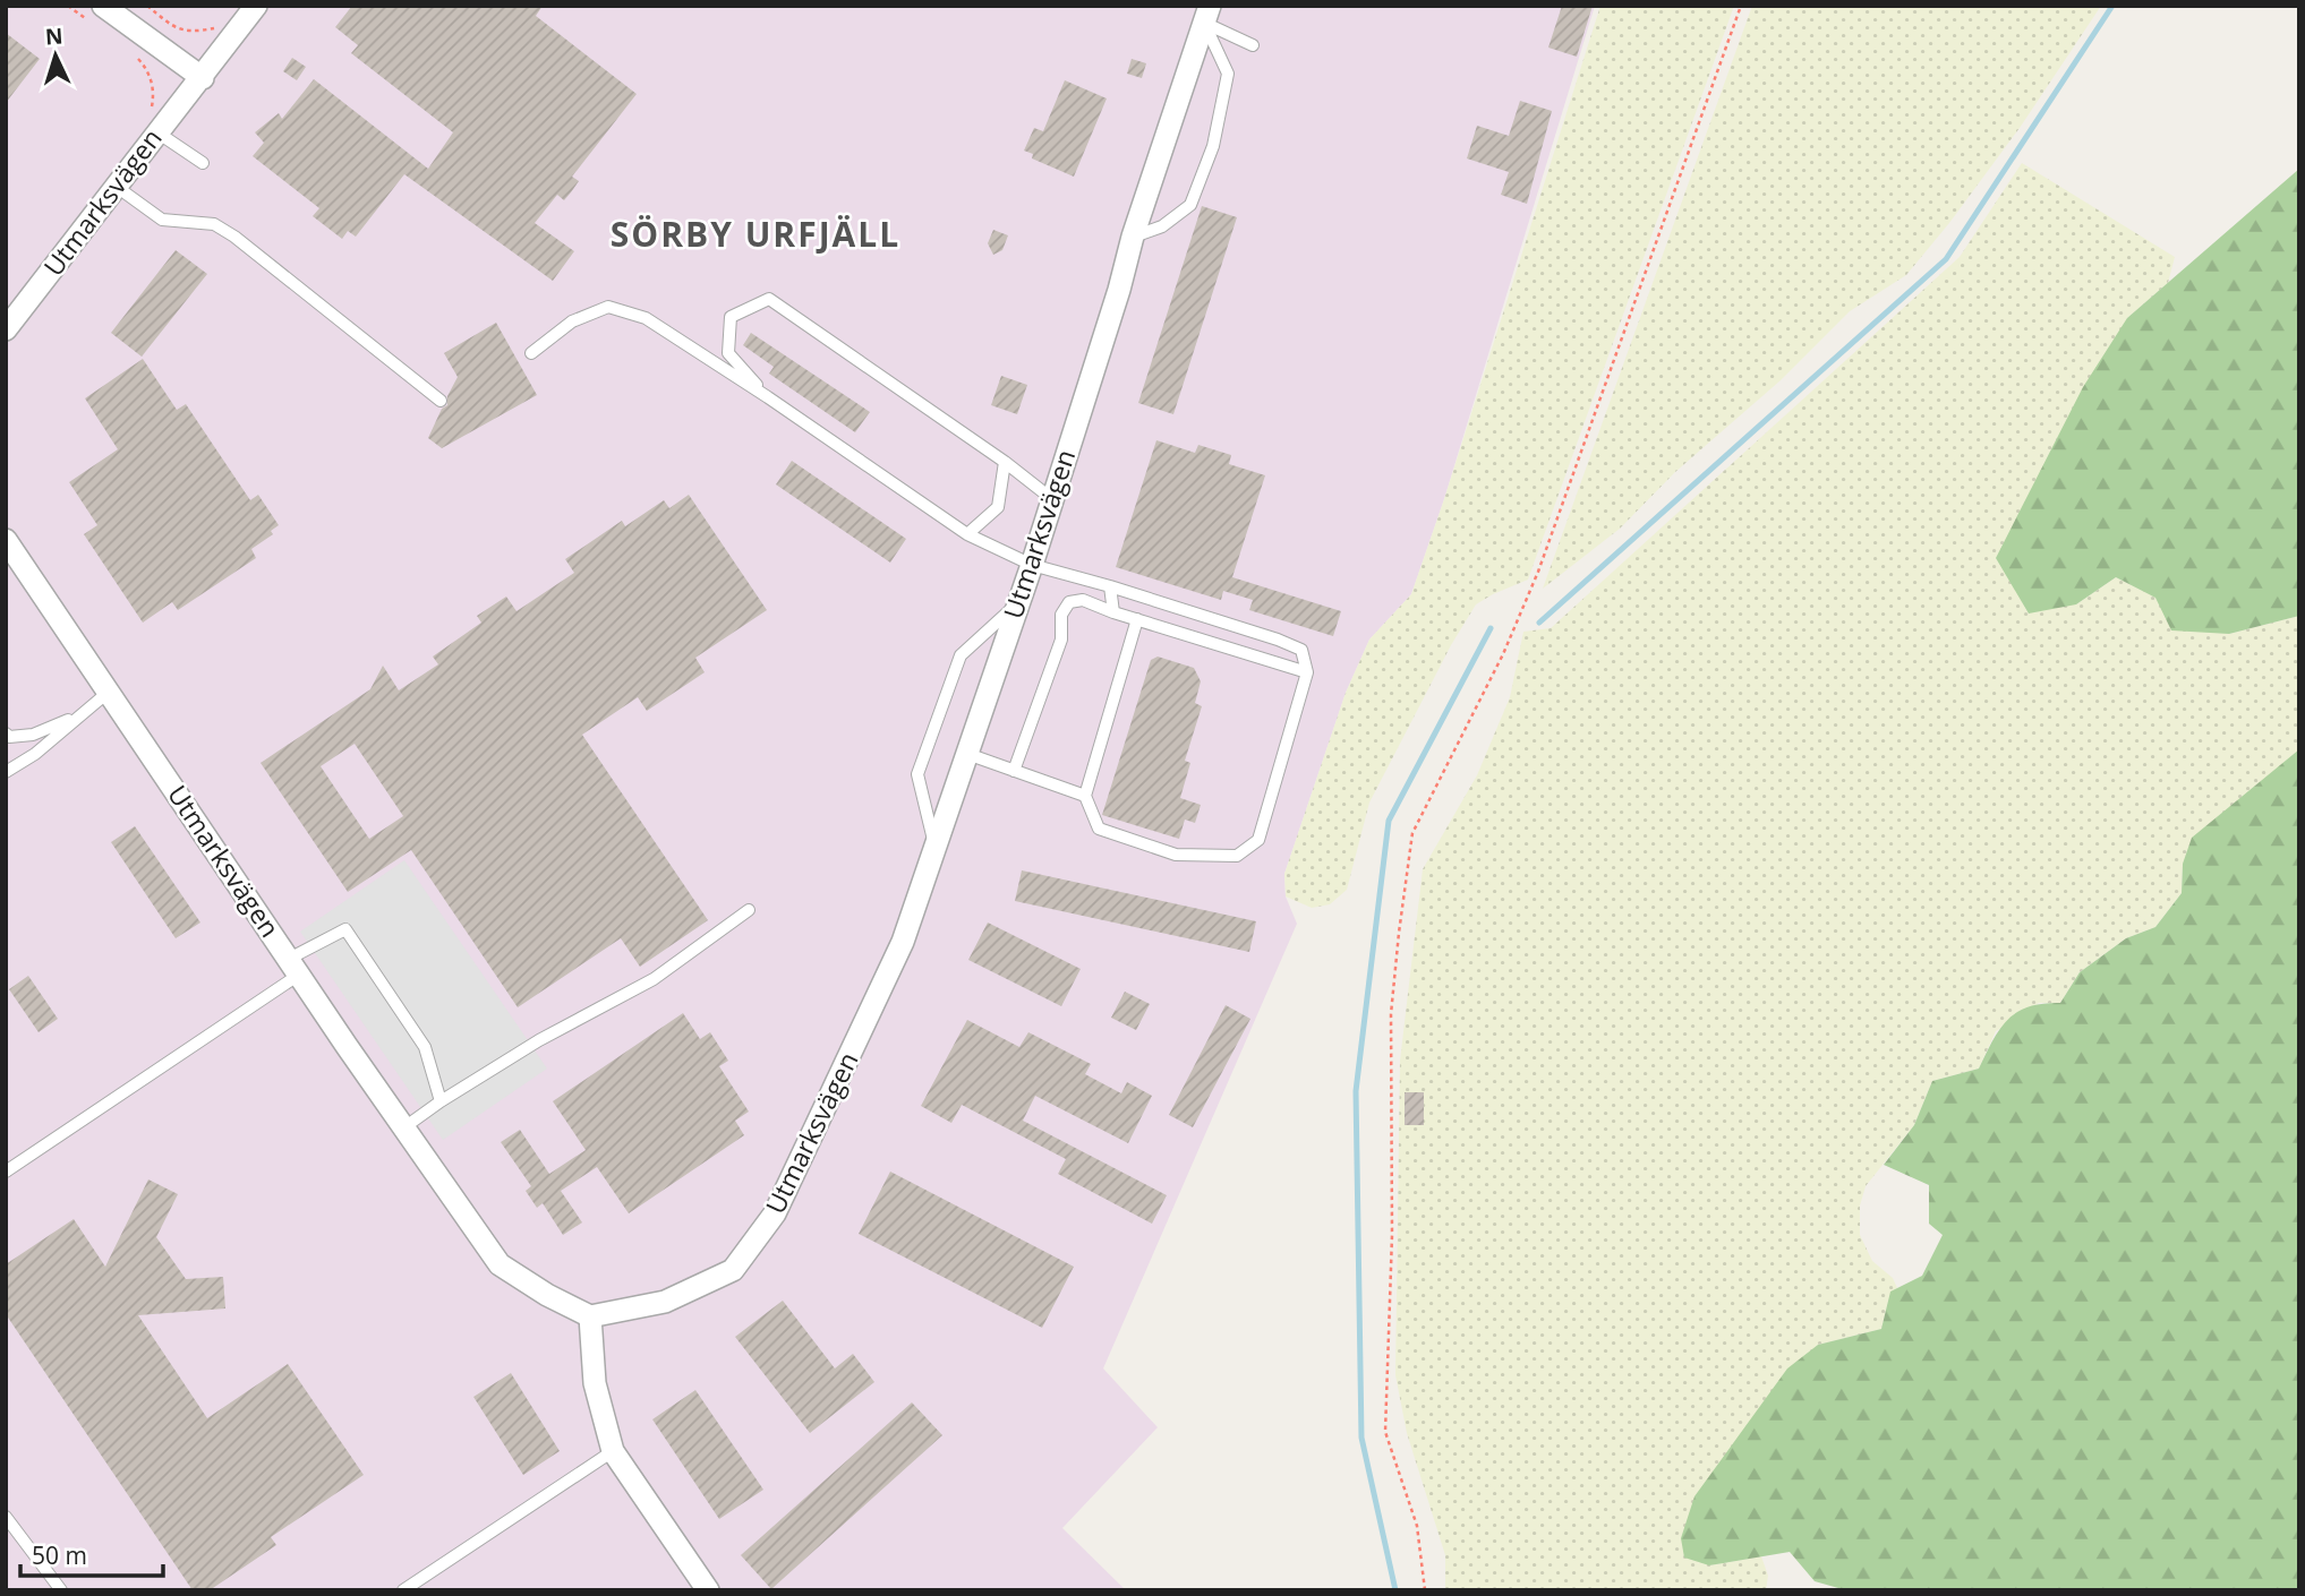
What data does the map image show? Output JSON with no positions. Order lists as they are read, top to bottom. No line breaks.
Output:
{"streets":{"street":["Utmarksvägen"]},"districts":["SÖRBY URFJÄLL"],"scale_bar":"50 m","north":"top"}
